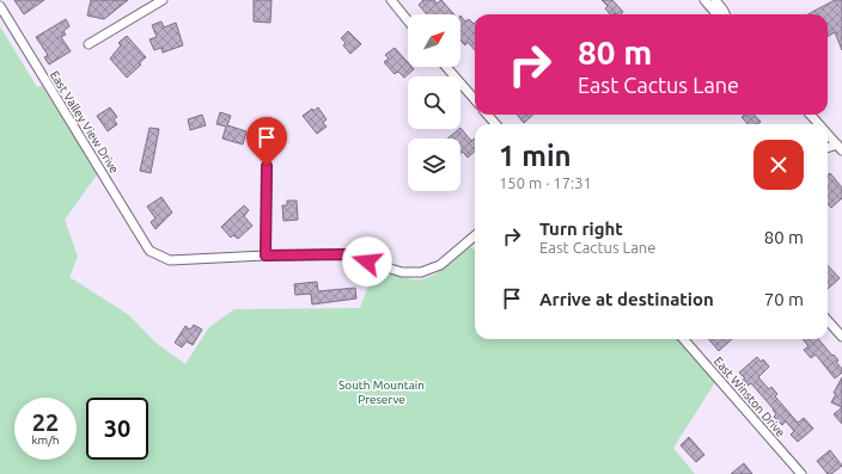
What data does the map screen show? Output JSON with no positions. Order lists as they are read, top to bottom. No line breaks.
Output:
{"streets":{"street":["East Valley View Drive","East Winston Drive"]},"parks":["South Mountain Preserve"],"north":"top right","page":{"turn":["80 m","East Cactus Lane"],"heading":["1 min","150 m · 17:31"],"list":[{"name":"Turn right","note":"East Cactus Lane","value":"80 m"},{"name":"Arrive at destination","value":"70 m"}],"speed":"22 km/h","limit":"30"}}
